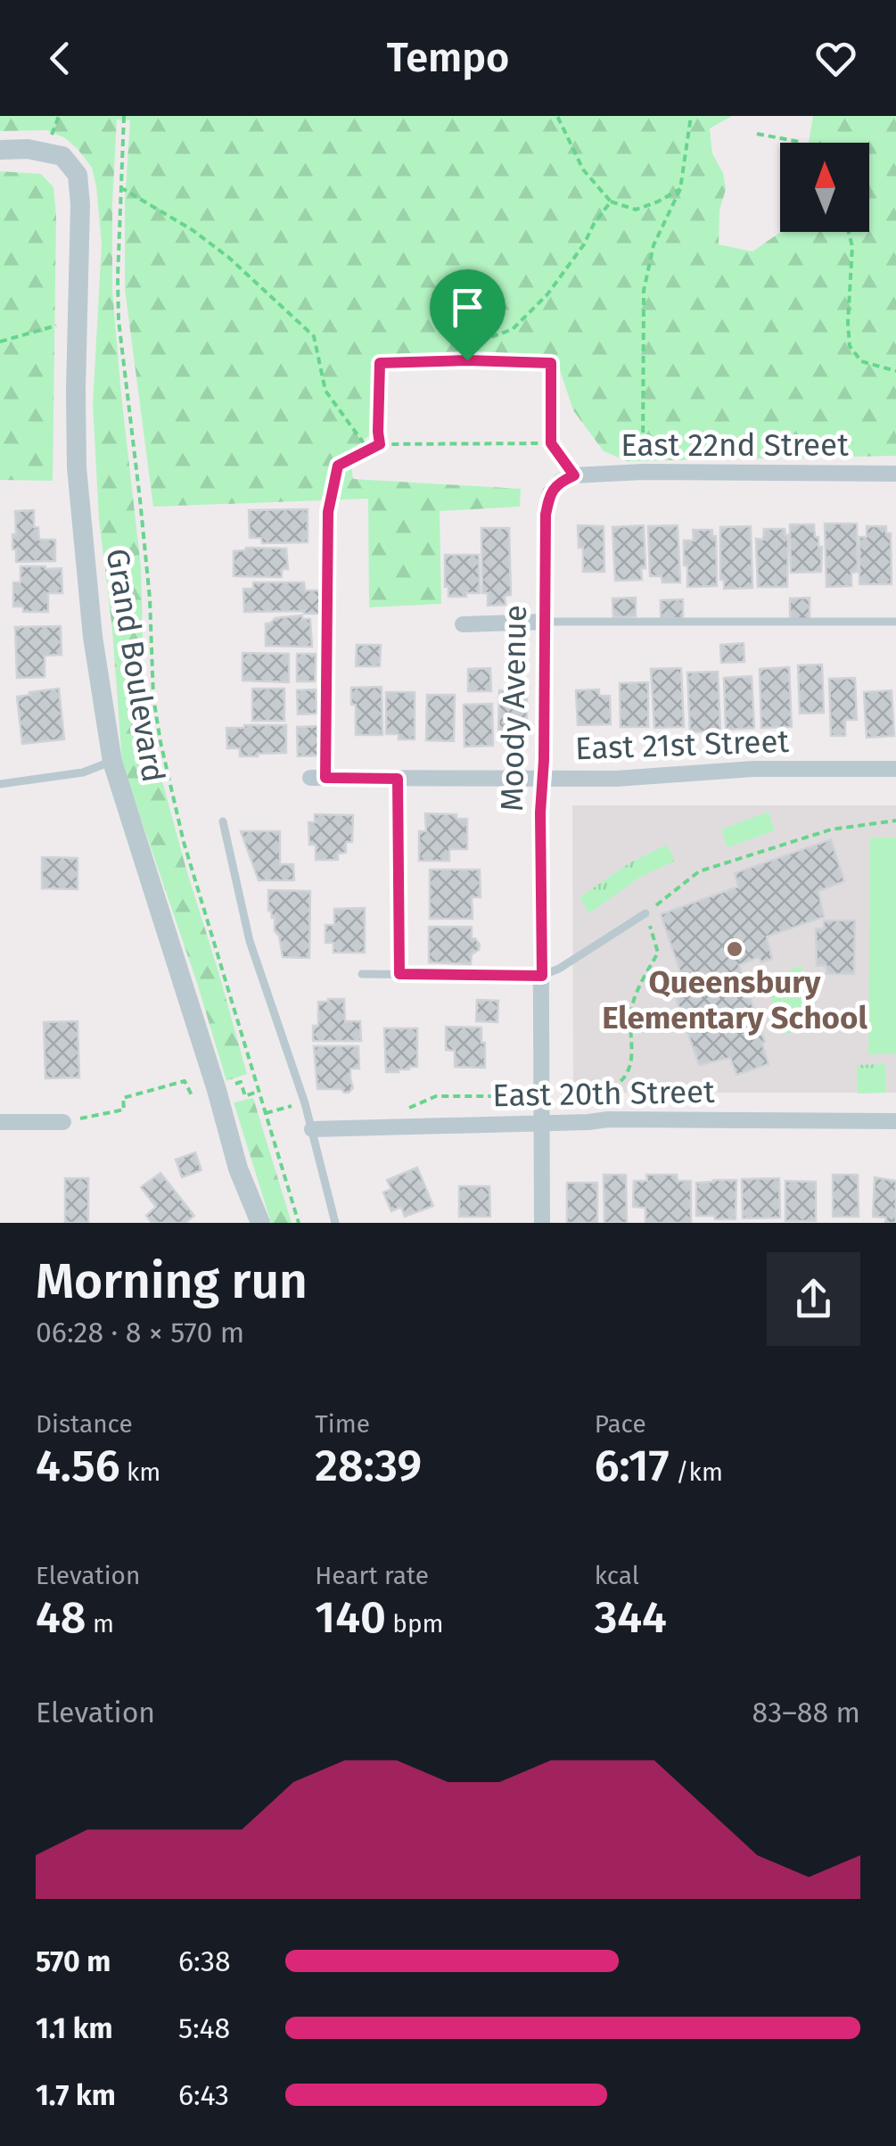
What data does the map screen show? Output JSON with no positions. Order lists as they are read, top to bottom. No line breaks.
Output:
{"streets":{"street":["East 22nd Street","Grand Boulevard","Moody Avenue","East 21st Street","East 20th Street"]},"crossings":[["East 22nd Street","Moody Avenue"],["Moody Avenue","East 21st Street"],["Moody Avenue","East 20th Street"]],"places":["Queensbury Elementary School"],"north":"top","page":{"header":"Tempo","heading":["Morning run","06:28 · 8 × 570 m"],"stats":[["Distance","4.56 km"],["Time","28:39"],["Pace","6:17 /km"],["Elevation","48 m"],["Heart rate","140 bpm"],["kcal","344"]],"chart":["Elevation","83–88 m"],"list":[{"name":"570 m","note":"6:38"},{"name":"1.1 km","note":"5:48"},{"name":"1.7 km","note":"6:43"}]}}
